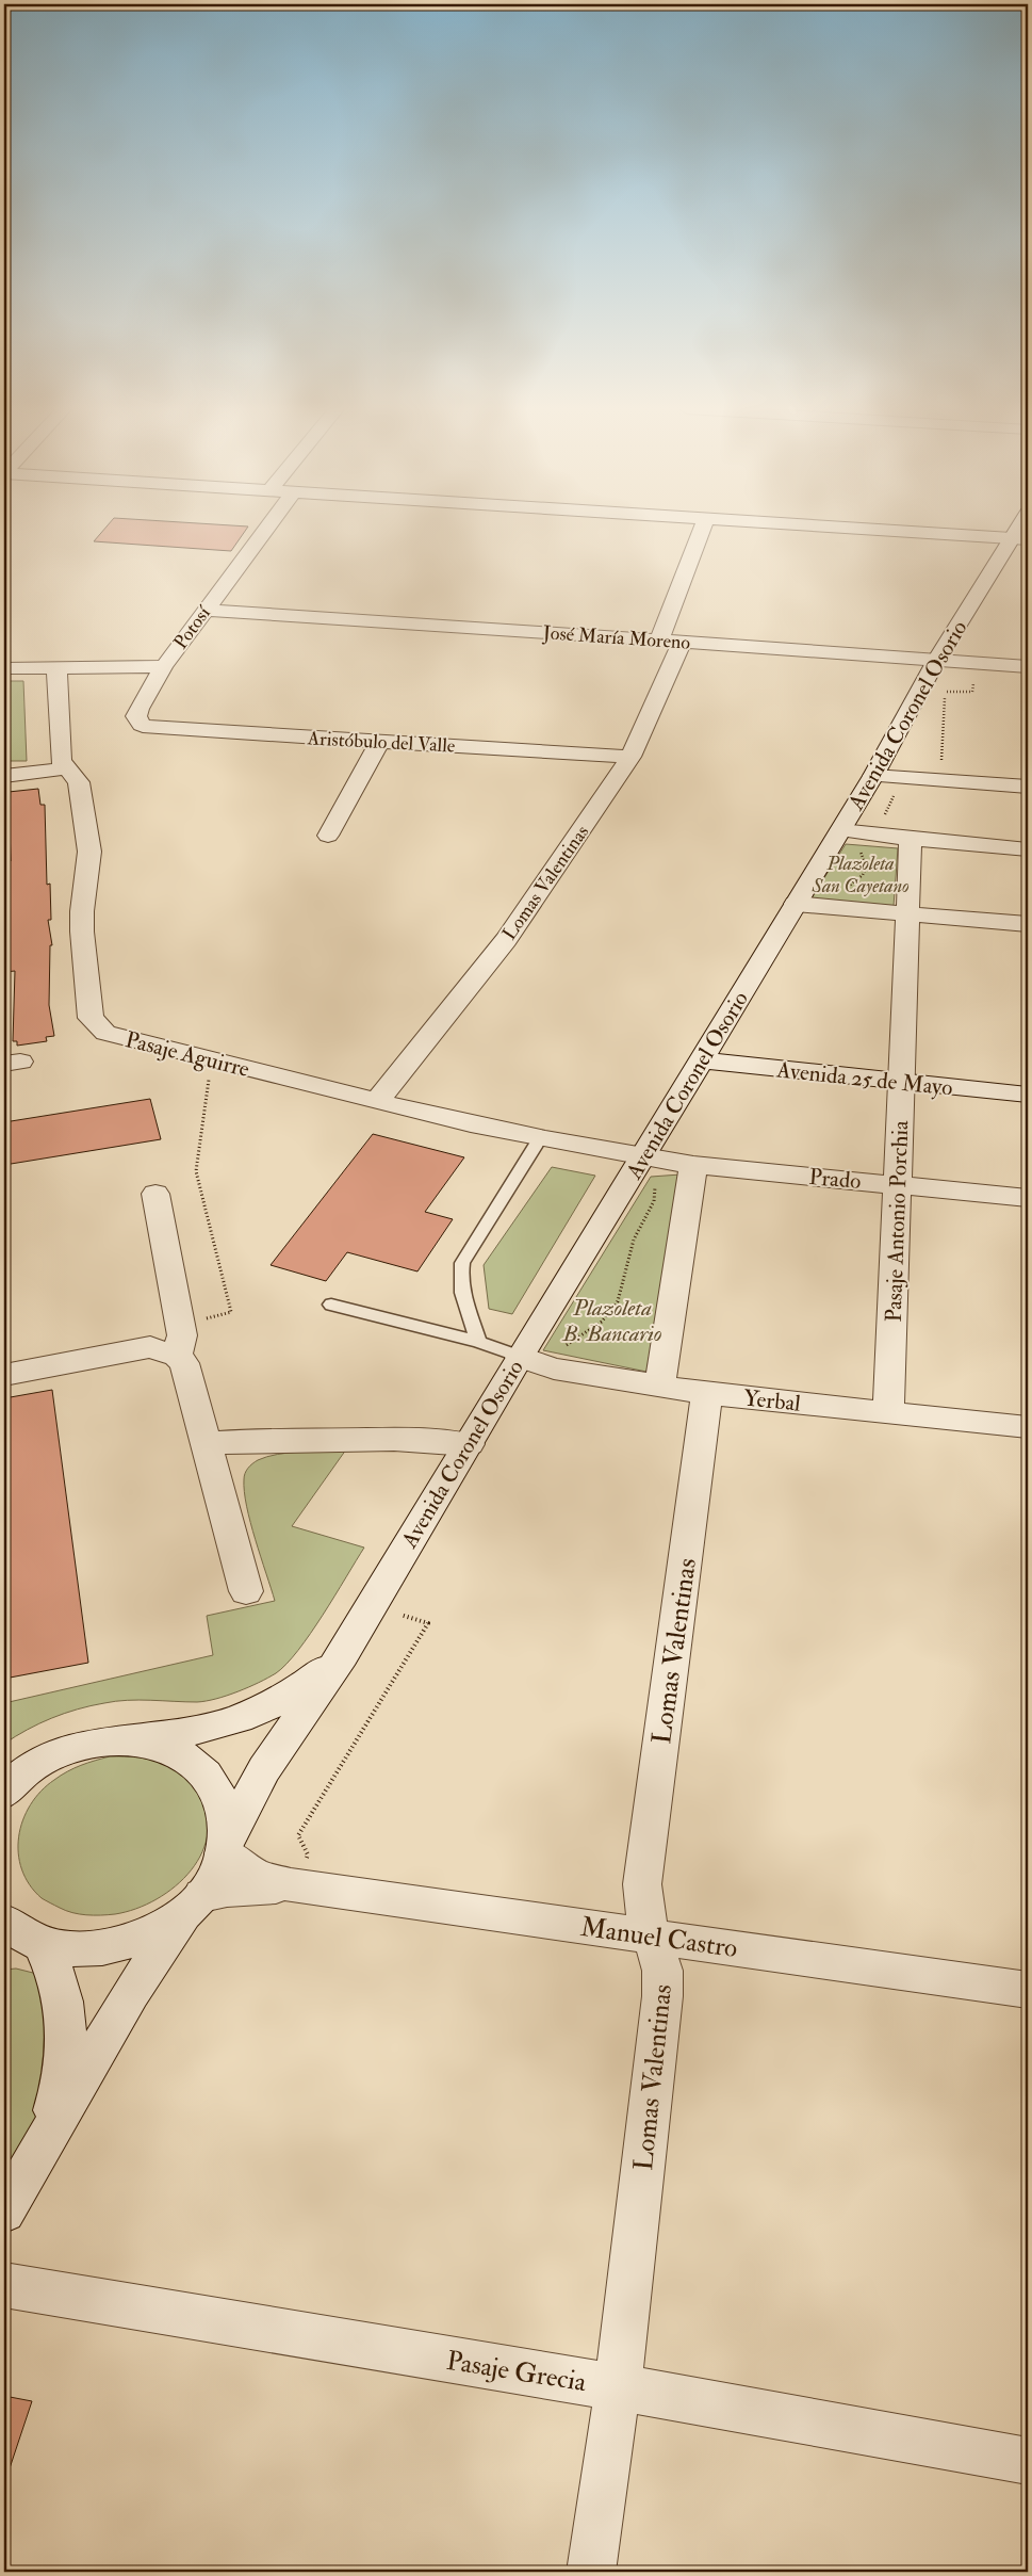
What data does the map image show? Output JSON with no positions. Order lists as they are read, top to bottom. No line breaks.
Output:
{"streets":{"street":["Potosí","José María Moreno","Avenida Coronel Osorio","Aristóbulo del Valle","Lomas Valentinas","Pasaje Aguirre","Avenida 25 de Mayo","Prado","Pasaje Antonio Porchia","Yerbal","Manuel Castro","Pasaje Grecia"]},"crossings":[["Potosí","José María Moreno"],["Potosí","Aristóbulo del Valle"],["José María Moreno","Avenida Coronel Osorio"],["José María Moreno","Lomas Valentinas"],["Avenida Coronel Osorio","Pasaje Aguirre"],["Avenida Coronel Osorio","Avenida 25 de Mayo"],["Avenida Coronel Osorio","Prado"],["Avenida Coronel Osorio","Yerbal"],["Avenida Coronel Osorio","Manuel Castro"],["Aristóbulo del Valle","Lomas Valentinas"],["Lomas Valentinas","Pasaje Aguirre"],["Lomas Valentinas","Yerbal"],["Lomas Valentinas","Manuel Castro"],["Lomas Valentinas","Pasaje Grecia"],["Pasaje Aguirre","Prado"],["Avenida 25 de Mayo","Pasaje Antonio Porchia"],["Prado","Pasaje Antonio Porchia"],["Pasaje Antonio Porchia","Yerbal"]],"parks":["Plazoleta San Cayetano","Plazoleta B. Bancario"]}
